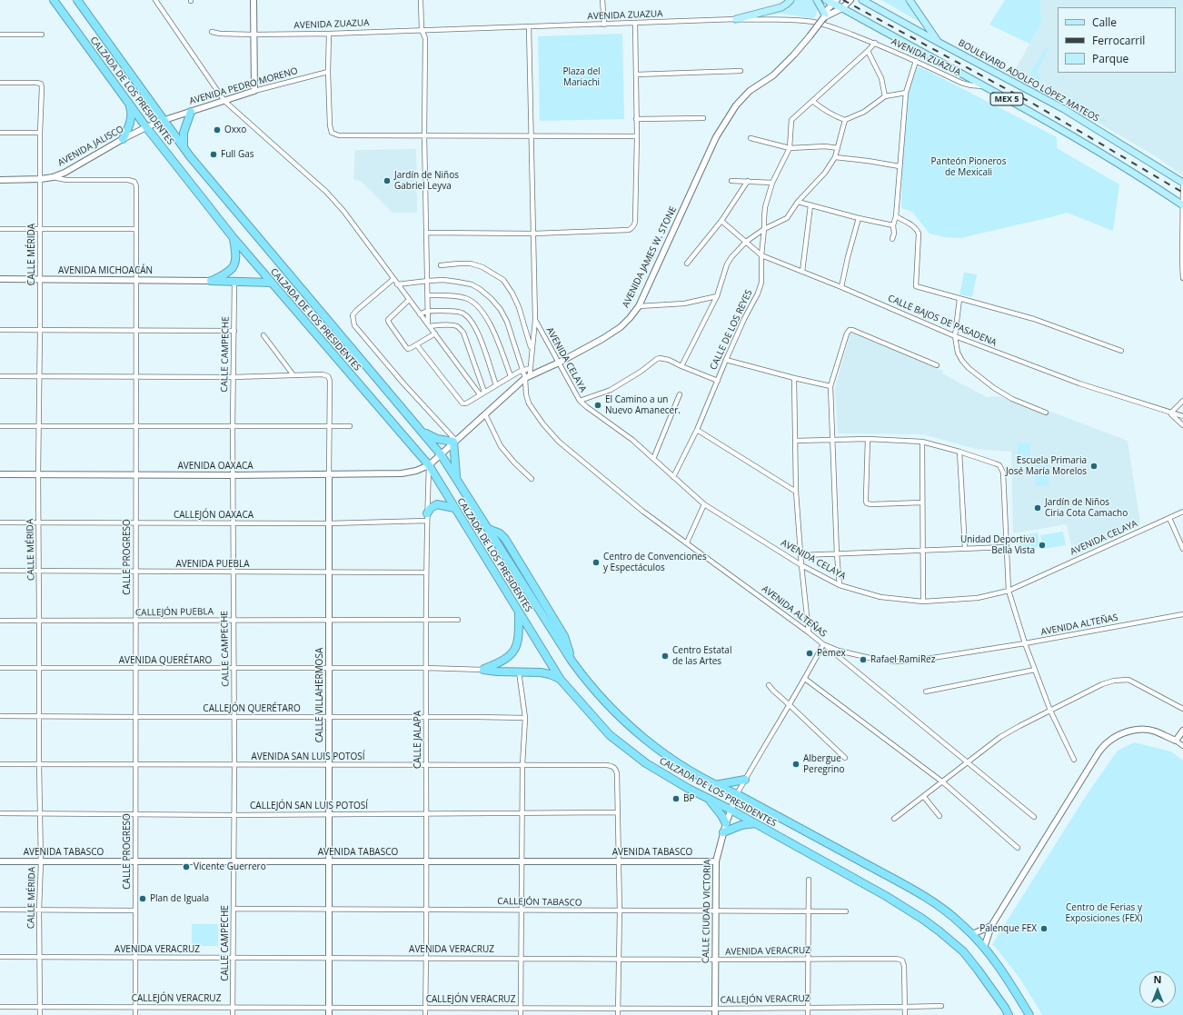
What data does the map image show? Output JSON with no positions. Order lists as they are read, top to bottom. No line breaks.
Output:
{"streets":{"highway":["CALZADA DE LOS PRESIDENTES"],"main road":["BOULEVARD ADOLFO LÓPEZ MATEOS","MEX 5"],"street":["AVENIDA ZUAZUA","AVENIDA PEDRO MORENO","AVENIDA JALISCO","CALLE MÉRIDA","AVENIDA JAMES W. STONE","AVENIDA MICHOACÁN","CALLE BAJOS DE PASADENA","CALLE DE LOS REYES","CALLE CAMPECHE","AVENIDA CELAYA","AVENIDA OAXACA","CALLEJÓN OAXACA","CALLE PROGRESO","AVENIDA PUEBLA","AVENIDA ALTEÑAS","CALLEJÓN PUEBLA","AVENIDA QUERÉTARO","CALLE VILLAHERMOSA","CALLEJÓN QUERÉTARO","CALLE JALAPA","AVENIDA SAN LUIS POTOSÍ","CALLEJÓN SAN LUIS POTOSÍ","AVENIDA TABASCO","CALLEJÓN TABASCO","CALLE CIUDAD VICTORIA","AVENIDA VERACRUZ","CALLEJÓN VERACRUZ"]},"crossings":[["AVENIDA ZUAZUA","MEX 5"],["AVENIDA PEDRO MORENO","CALZADA DE LOS PRESIDENTES"],["AVENIDA PEDRO MORENO","AVENIDA JALISCO"],["CALZADA DE LOS PRESIDENTES","AVENIDA JALISCO"],["CALZADA DE LOS PRESIDENTES","AVENIDA JAMES W. STONE"],["CALZADA DE LOS PRESIDENTES","AVENIDA OAXACA"],["CALZADA DE LOS PRESIDENTES","CALLE JALAPA"],["CALZADA DE LOS PRESIDENTES","CALLE CIUDAD VICTORIA"],["MEX 5","AVENIDA JAMES W. STONE"],["AVENIDA JALISCO","CALLE MÉRIDA"],["AVENIDA JALISCO","CALLE PROGRESO"],["CALLE MÉRIDA","AVENIDA MICHOACÁN"],["CALLE MÉRIDA","AVENIDA OAXACA"],["CALLE MÉRIDA","CALLEJÓN OAXACA"],["CALLE MÉRIDA","AVENIDA PUEBLA"],["CALLE MÉRIDA","CALLEJÓN PUEBLA"],["CALLE MÉRIDA","AVENIDA QUERÉTARO"],["CALLE MÉRIDA","CALLEJÓN QUERÉTARO"],["CALLE MÉRIDA","AVENIDA SAN LUIS POTOSÍ"],["CALLE MÉRIDA","CALLEJÓN SAN LUIS POTOSÍ"],["CALLE MÉRIDA","AVENIDA TABASCO"],["CALLE MÉRIDA","AVENIDA VERACRUZ"],["CALLE MÉRIDA","CALLEJÓN VERACRUZ"],["AVENIDA JAMES W. STONE","AVENIDA CELAYA"],["AVENIDA JAMES W. STONE","AVENIDA OAXACA"],["AVENIDA JAMES W. STONE","AVENIDA ALTEÑAS"],["AVENIDA JAMES W. STONE","CALLE JALAPA"],["AVENIDA MICHOACÁN","CALLE PROGRESO"],["CALLE BAJOS DE PASADENA","CALLE DE LOS REYES"],["CALLE DE LOS REYES","AVENIDA CELAYA"],["CALLE CAMPECHE","AVENIDA OAXACA"],["CALLE CAMPECHE","CALLEJÓN OAXACA"],["CALLE CAMPECHE","AVENIDA PUEBLA"],["CALLE CAMPECHE","CALLEJÓN PUEBLA"],["CALLE CAMPECHE","AVENIDA QUERÉTARO"],["CALLE CAMPECHE","CALLEJÓN QUERÉTARO"],["CALLE CAMPECHE","AVENIDA SAN LUIS POTOSÍ"],["CALLE CAMPECHE","CALLEJÓN SAN LUIS POTOSÍ"],["CALLE CAMPECHE","AVENIDA TABASCO"],["CALLE CAMPECHE","CALLEJÓN TABASCO"],["CALLE CAMPECHE","AVENIDA VERACRUZ"],["CALLE CAMPECHE","CALLEJÓN VERACRUZ"],["AVENIDA OAXACA","CALLE PROGRESO"],["AVENIDA OAXACA","CALLE VILLAHERMOSA"],["AVENIDA OAXACA","CALLE JALAPA"],["CALLEJÓN OAXACA","CALLE PROGRESO"],["CALLEJÓN OAXACA","CALLE VILLAHERMOSA"],["CALLEJÓN OAXACA","CALLE JALAPA"],["CALLE PROGRESO","AVENIDA PUEBLA"],["CALLE PROGRESO","CALLEJÓN PUEBLA"],["CALLE PROGRESO","AVENIDA QUERÉTARO"],["CALLE PROGRESO","CALLEJÓN QUERÉTARO"],["CALLE PROGRESO","AVENIDA SAN LUIS POTOSÍ"],["CALLE PROGRESO","CALLEJÓN SAN LUIS POTOSÍ"],["CALLE PROGRESO","AVENIDA TABASCO"],["CALLE PROGRESO","AVENIDA VERACRUZ"],["CALLE PROGRESO","CALLEJÓN VERACRUZ"],["AVENIDA PUEBLA","CALLE VILLAHERMOSA"],["AVENIDA PUEBLA","CALLE JALAPA"],["CALLEJÓN PUEBLA","CALLE VILLAHERMOSA"],["CALLEJÓN PUEBLA","CALLE JALAPA"],["AVENIDA QUERÉTARO","CALLE VILLAHERMOSA"],["AVENIDA QUERÉTARO","CALLE JALAPA"],["CALLE VILLAHERMOSA","CALLEJÓN QUERÉTARO"],["CALLE VILLAHERMOSA","AVENIDA SAN LUIS POTOSÍ"],["CALLE VILLAHERMOSA","CALLEJÓN SAN LUIS POTOSÍ"],["CALLE VILLAHERMOSA","AVENIDA TABASCO"],["CALLE VILLAHERMOSA","CALLEJÓN TABASCO"],["CALLE VILLAHERMOSA","AVENIDA VERACRUZ"],["CALLE VILLAHERMOSA","CALLEJÓN VERACRUZ"],["CALLEJÓN QUERÉTARO","CALLE JALAPA"],["CALLE JALAPA","AVENIDA SAN LUIS POTOSÍ"],["CALLE JALAPA","CALLEJÓN SAN LUIS POTOSÍ"],["CALLE JALAPA","AVENIDA TABASCO"],["CALLE JALAPA","CALLEJÓN TABASCO"],["CALLE JALAPA","AVENIDA VERACRUZ"],["CALLE JALAPA","CALLEJÓN VERACRUZ"],["AVENIDA SAN LUIS POTOSÍ","CALLEJÓN SAN LUIS POTOSÍ"],["AVENIDA TABASCO","CALLE CIUDAD VICTORIA"],["CALLEJÓN TABASCO","CALLE CIUDAD VICTORIA"],["CALLE CIUDAD VICTORIA","AVENIDA VERACRUZ"],["CALLE CIUDAD VICTORIA","CALLEJÓN VERACRUZ"],["AVENIDA VERACRUZ","CALLEJÓN VERACRUZ"]],"parks":["Plaza del Mariachi","Panteón Pioneros de Mexicali","Centro de Ferias y Exposiciones (FEX)"],"places":["Oxxo","Full Gas","Jardín de Niños Gabriel Leyva","El Camino a un Nuevo Amanecer.","Escuela Primaria José María Morelos","Jardín de Niños Ciria Cota Camacho","Unidad Deportiva Bella Vista","Centro de Convenciones y Espectáculos","Pemex","Centro Estatal de las Artes","Rafael RamiRez","Albergue Peregrino","BP","Vicente Guerrero","Plan de Iguala","Palenque FEX"],"legend":["Calle","Ferrocarril","Parque"],"north":"top"}
